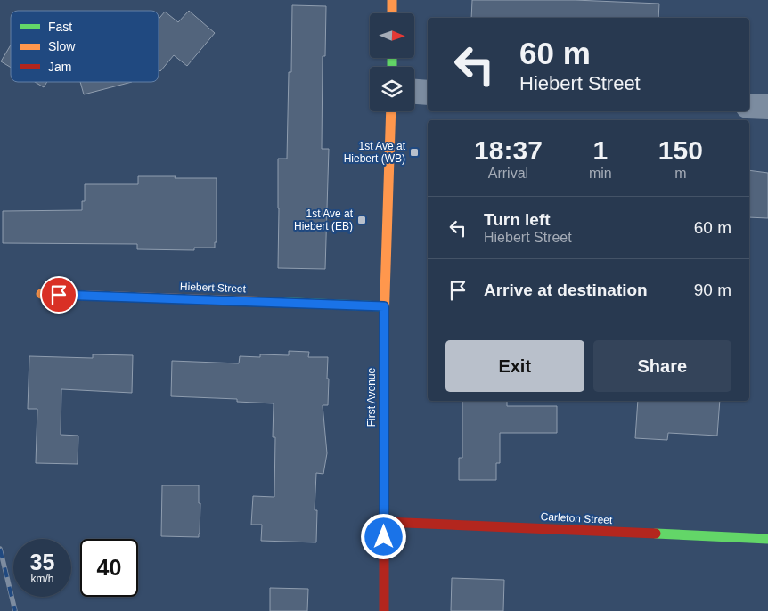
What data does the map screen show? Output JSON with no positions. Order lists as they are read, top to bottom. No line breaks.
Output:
{"streets":{"street":["Hiebert Street","First Avenue","Carleton Street"]},"crossings":[["Hiebert Street","First Avenue"],["First Avenue","Carleton Street"]],"places":{"transit":["1st Ave at Hiebert (WB)","1st Ave at Hiebert (EB)"]},"legend":["Fast","Slow","Jam"],"north":"right","page":{"turn":["60 m","Hiebert Street"],"eta":["18:37","Arrival","1","min","150","m"],"list":[{"name":"Turn left","note":"Hiebert Street","value":"60 m"},{"name":"Arrive at destination","value":"90 m"}],"buttons":["Exit","Share"],"speed":"35 km/h","limit":"40"}}
